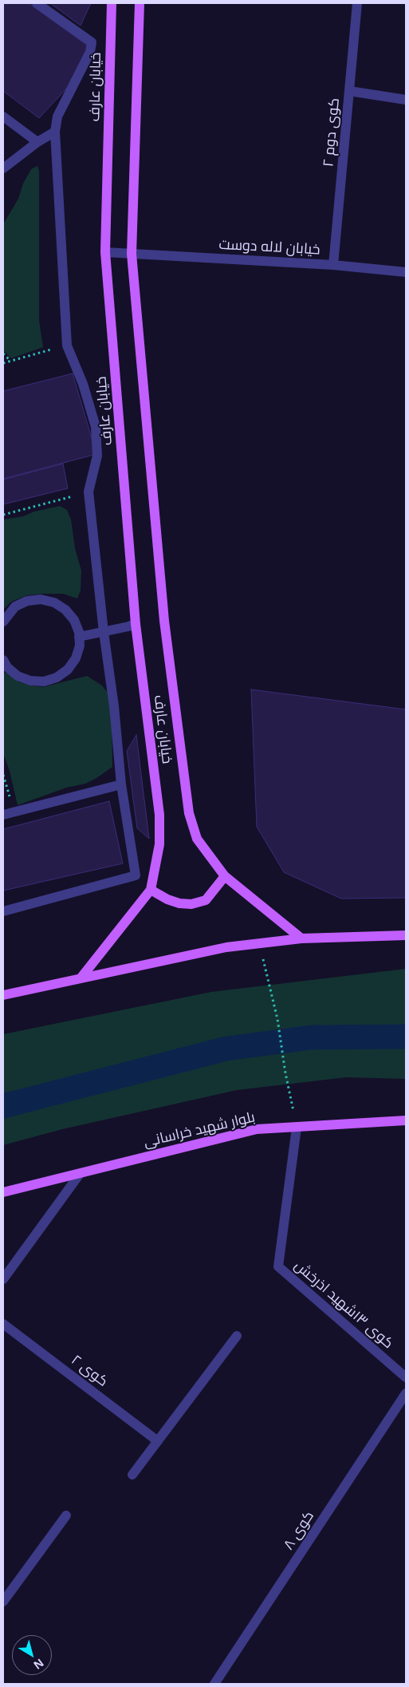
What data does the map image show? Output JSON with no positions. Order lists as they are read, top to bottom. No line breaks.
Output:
{"streets":{"main road":["خیابان عارف","بلوار شهید خراسانی"],"street":["کوی دوم ۲","خیابان لاله دوست","کوی ۱۳شهید اذرخش","کوی ۲","کوی ۸"]},"crossings":[["خیابان عارف","خیابان لاله دوست"],["کوی دوم ۲","خیابان لاله دوست"],["بلوار شهید خراسانی","کوی ۱۳شهید اذرخش"]],"north":"bottom right"}
